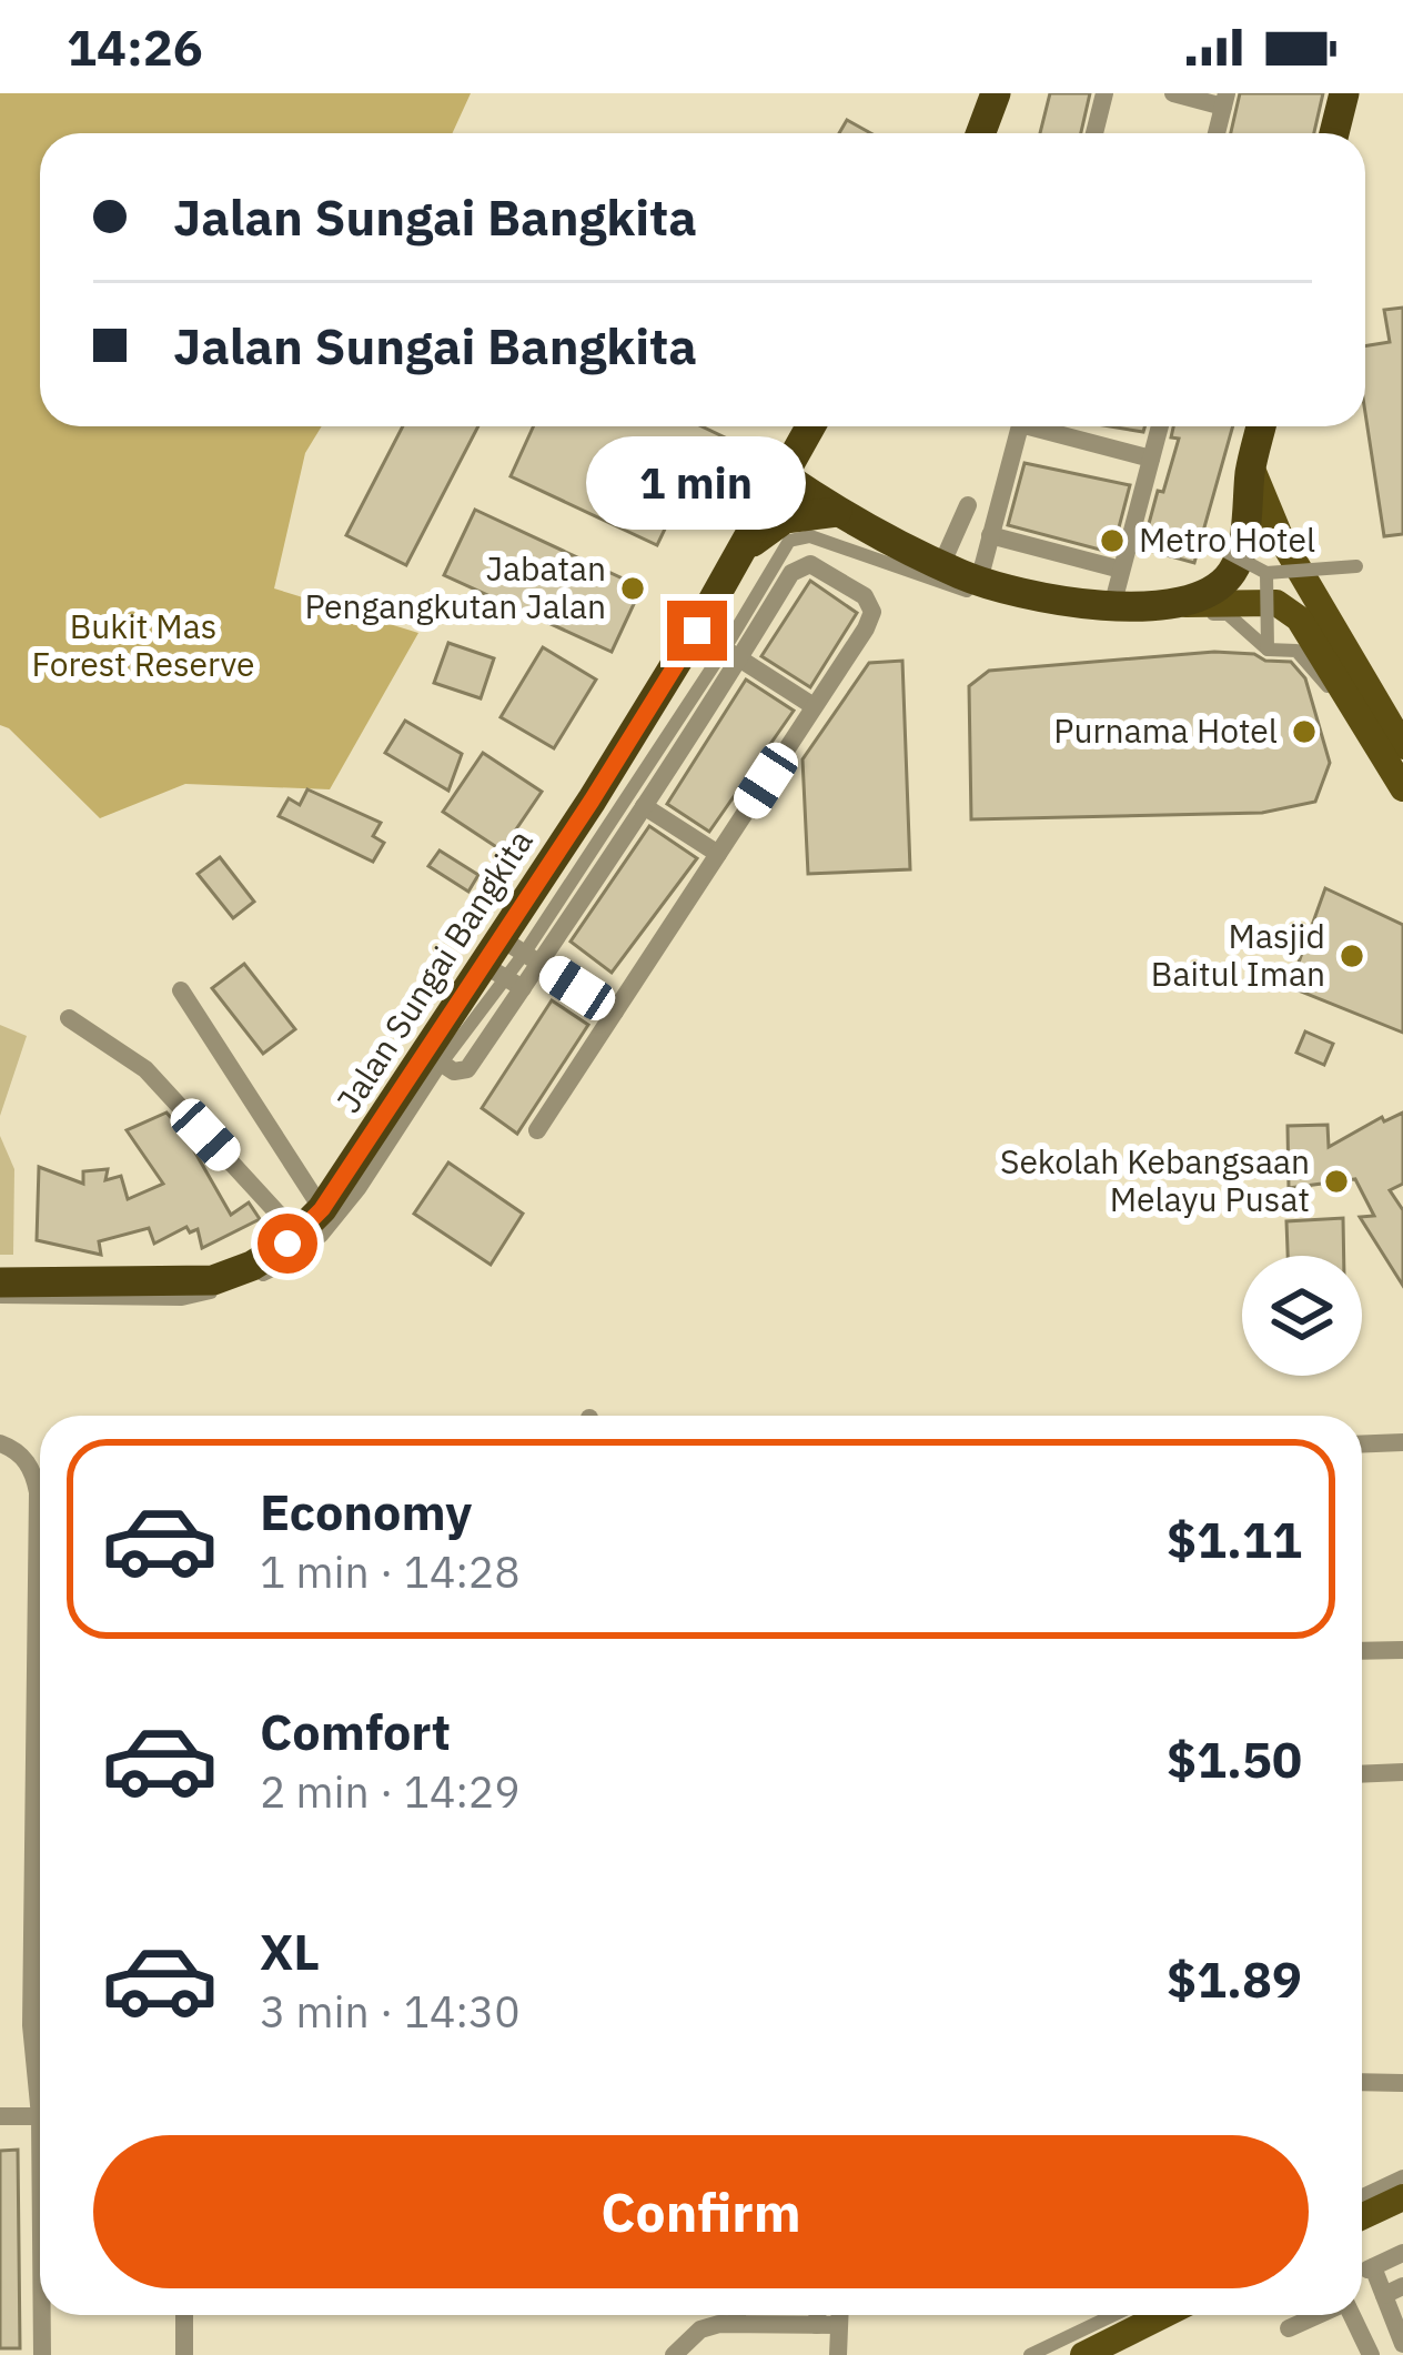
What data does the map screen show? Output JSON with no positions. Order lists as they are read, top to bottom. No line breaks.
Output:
{"streets":{"highway":["Jalan Sungai Bangkita"]},"parks":["Bukit Mas Forest Reserve"],"places":["Metro Hotel","Jabatan Pengangkutan Jalan","Purnama Hotel","Masjid Baitul Iman","Sekolah Kebangsaan Melayu Pusat"],"page":{"status":"14:26","banner":["Jalan Sungai Bangkita","Jalan Sungai Bangkita"],"bubble":"1 min","list":[{"name":"Economy","note":"1 min · 14:28","value":"$1.11"},{"name":"Comfort","note":"2 min · 14:29","value":"$1.50"},{"name":"XL","note":"3 min · 14:30","value":"$1.89"}],"buttons":"Confirm"}}
